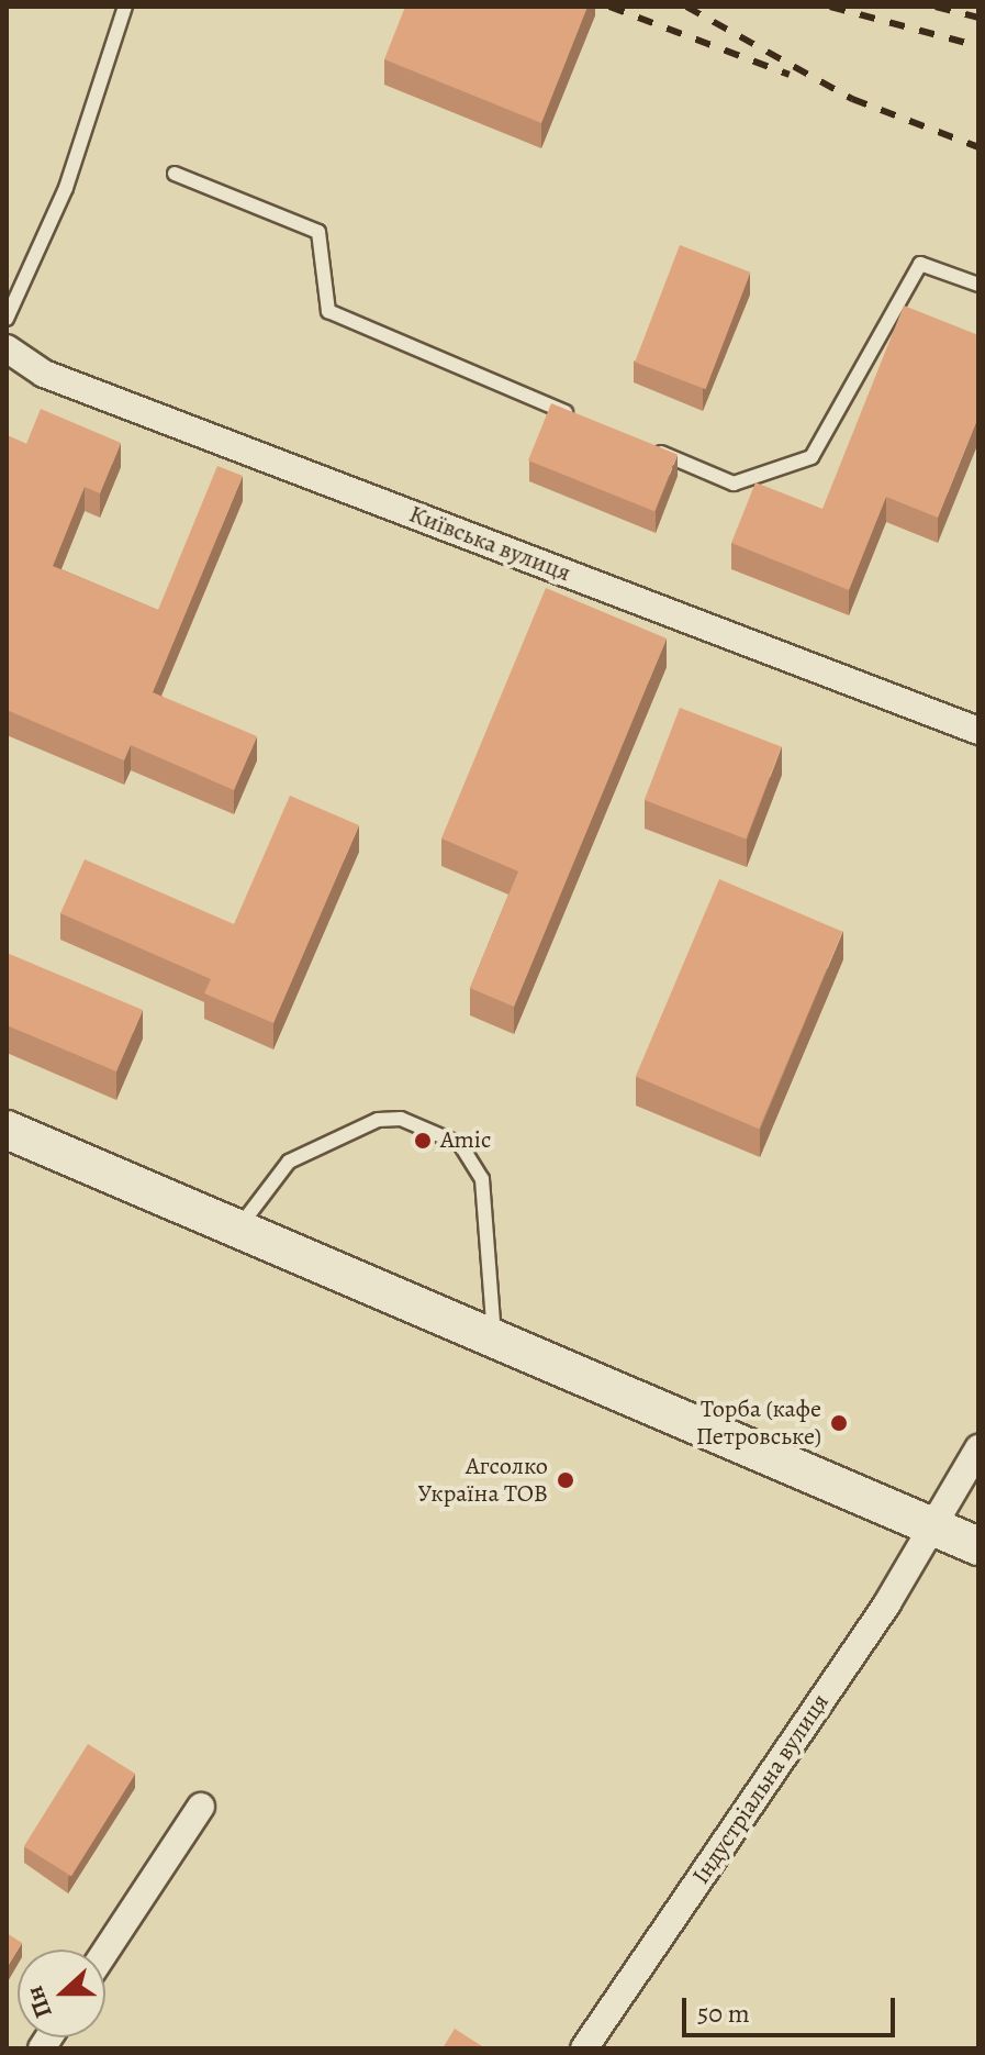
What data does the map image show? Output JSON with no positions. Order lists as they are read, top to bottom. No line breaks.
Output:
{"streets":{"street":["Київська вулиця","Індустріальна вулиця"]},"places":["Amic","Торба (кафе Петровське)","Агсолко Україна ТОВ"],"scale_bar":"50 m","north":"left"}
